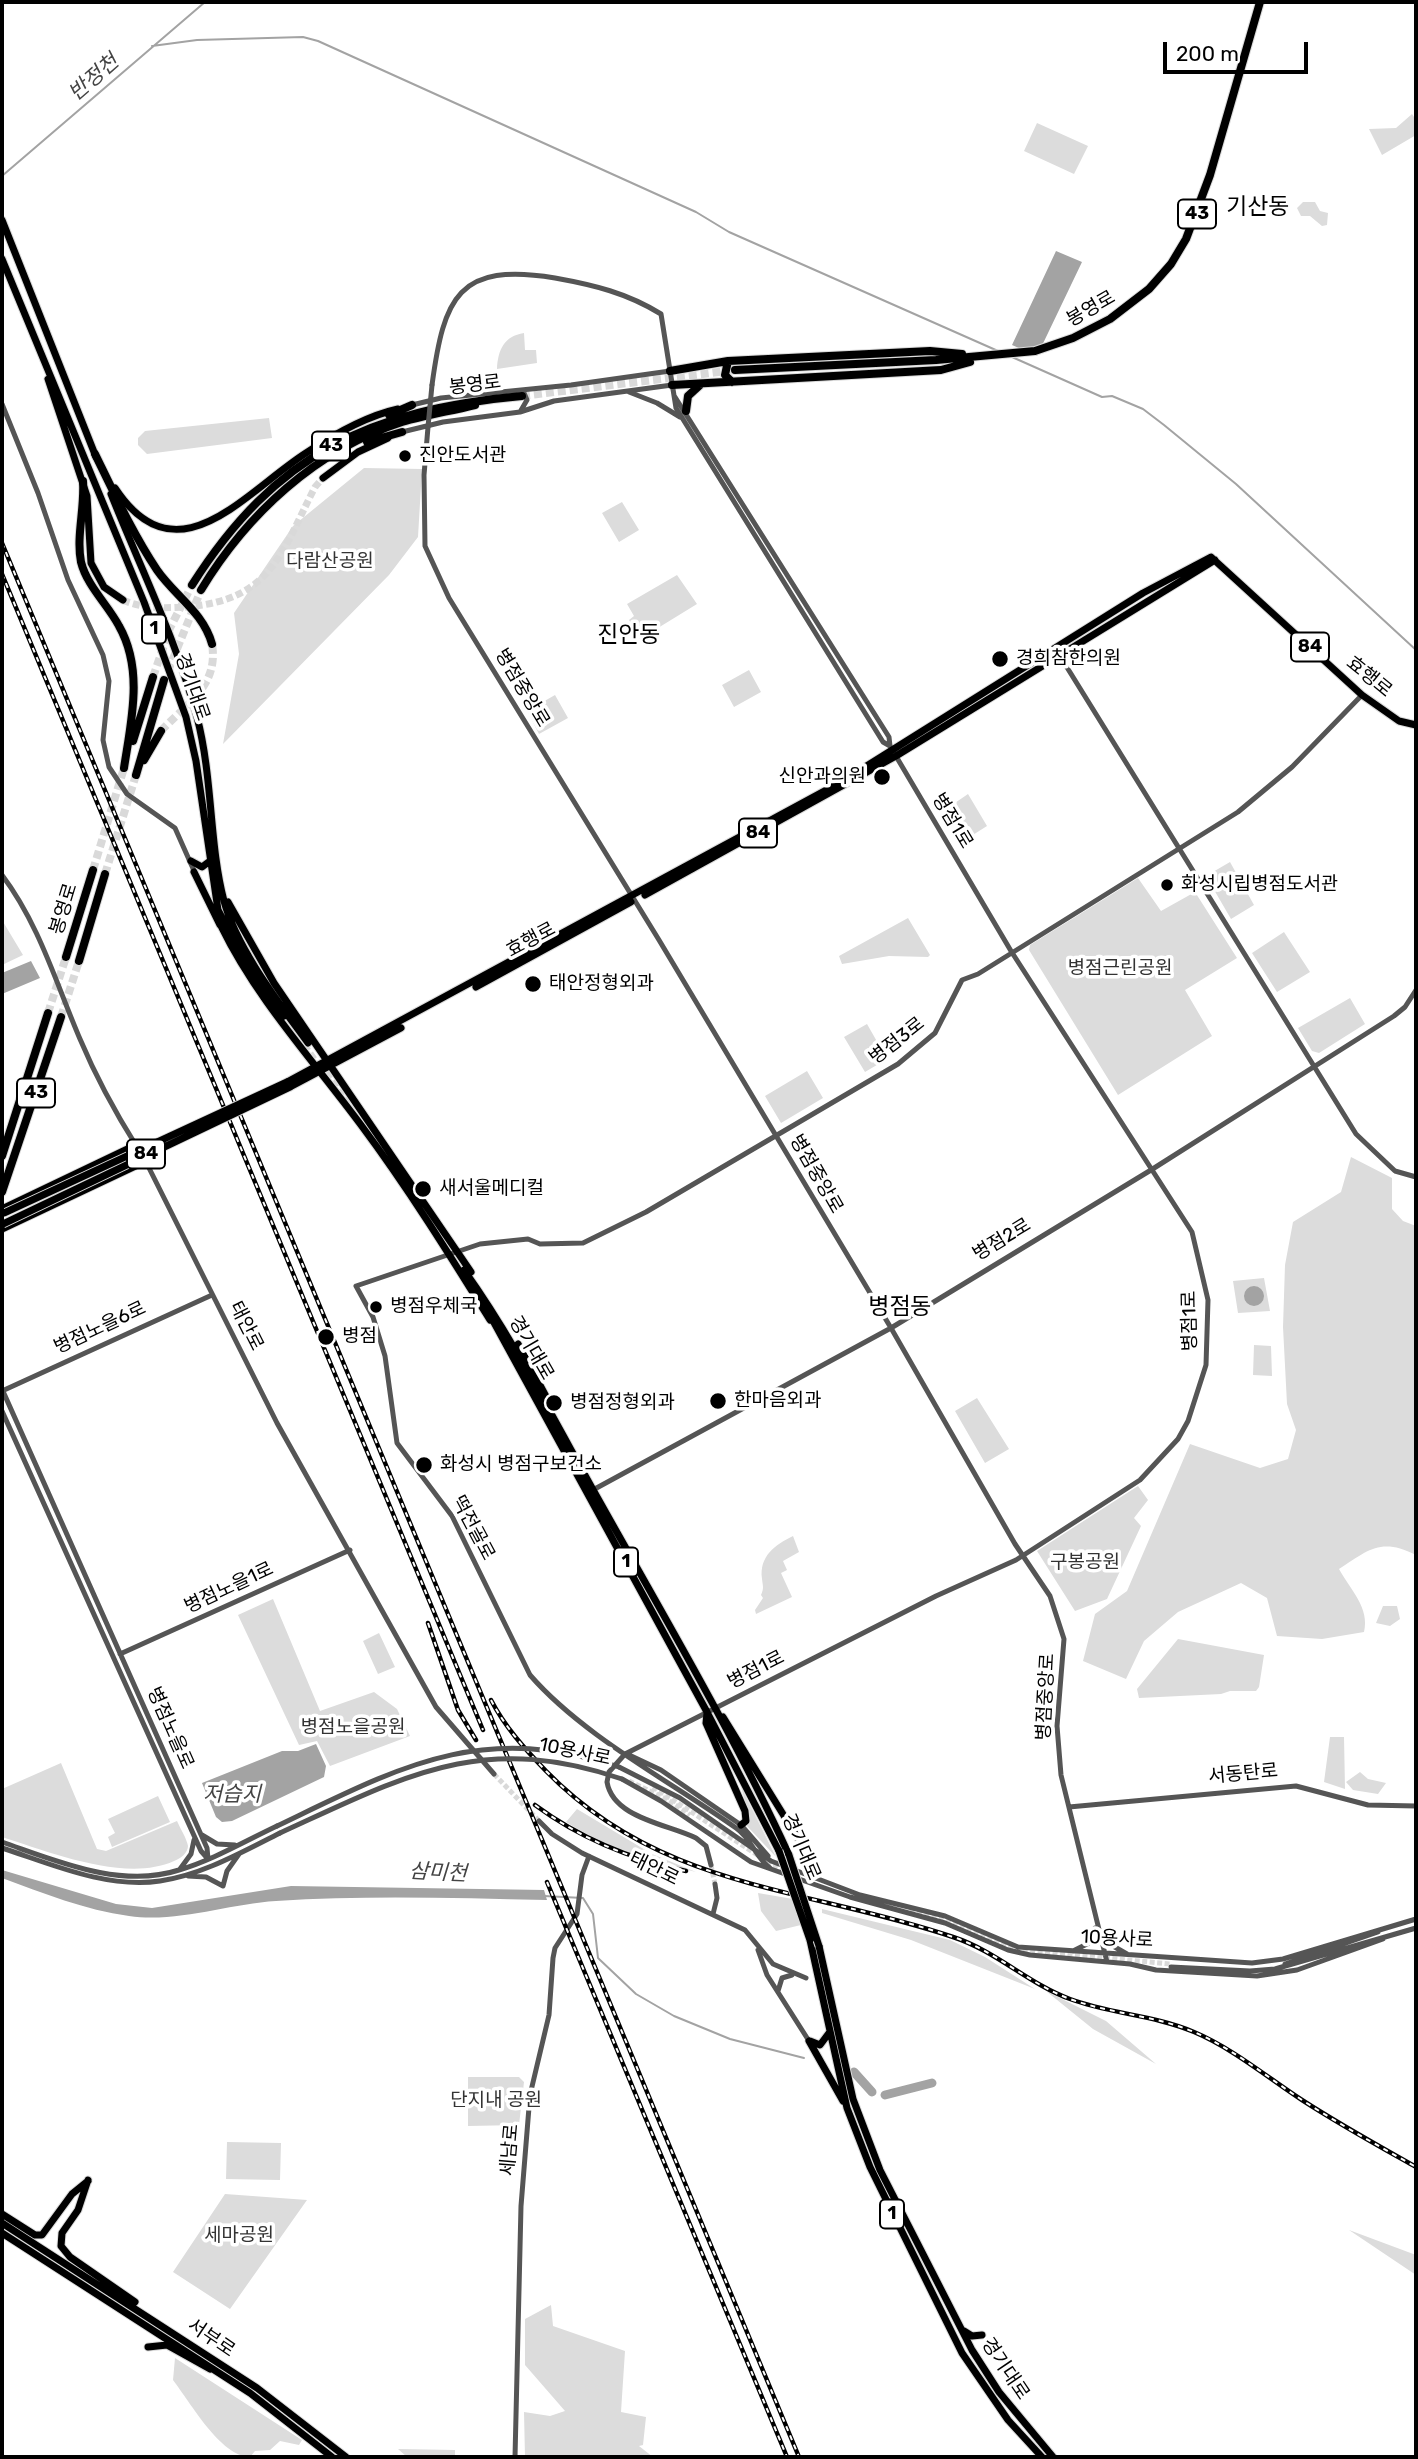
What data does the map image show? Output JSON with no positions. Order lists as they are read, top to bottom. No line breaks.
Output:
{"streets":{"highway":["43","봉영로"],"main road":["1","84","효행로","경기대로","서부로"],"street":["병점중앙로","병점1로","병점3로","병점2로","태안로","병점노을6로","떡전골로","병점노을1로","병점노을로","10용사로","서동탄로","세남로"]},"crossings":[["84","효행로"],["효행로","경기대로"],["효행로","병점중앙로"],["효행로","병점1로"],["효행로","병점3로"],["경기대로","병점1로"],["경기대로","병점3로"],["경기대로","병점2로"],["경기대로","떡전골로"],["병점중앙로","병점1로"],["병점중앙로","병점3로"],["병점중앙로","병점2로"],["병점중앙로","10용사로"],["병점중앙로","서동탄로"],["병점1로","병점3로"],["병점1로","병점2로"],["병점1로","떡전골로"],["병점3로","떡전골로"],["태안로","병점노을6로"],["태안로","병점노을1로"],["태안로","세남로"],["병점노을6로","병점노을로"],["병점노을1로","병점노을로"],["병점노을로","10용사로"]],"districts":["기산동","진안동","병점동"],"water":["반정천","저습지","삼미천"],"parks":["다람산공원","병점근린공원","구봉공원","병점노을공원","단지내 공원","세마공원"],"places":["진안도서관","경희참한의원","신안과의원","화성시립병점도서관","태안정형외과","새서울메디컬","병점우체국","병점","한마음외과","병점정형외과","화성시 병점구보건소"],"scale_bar":"200 m"}
